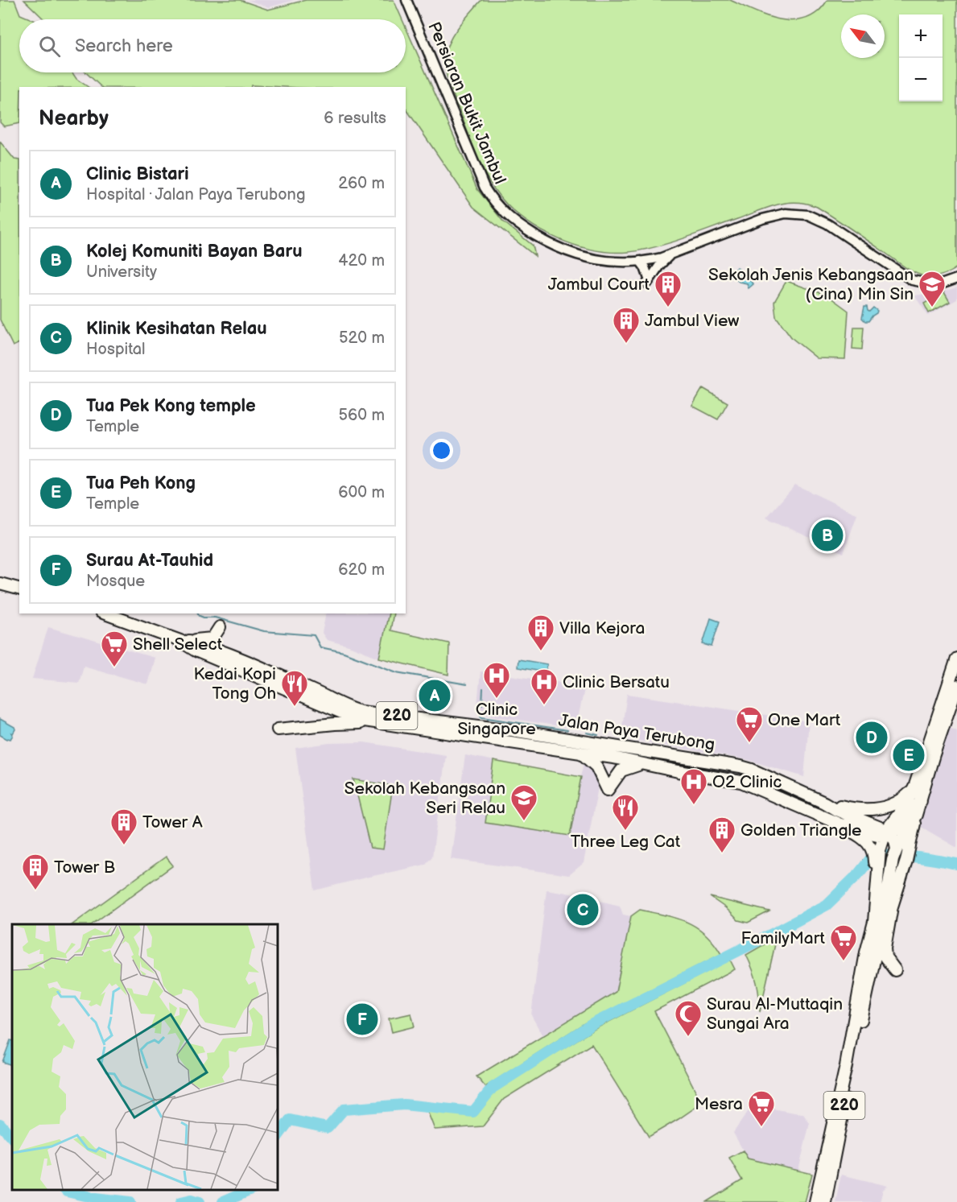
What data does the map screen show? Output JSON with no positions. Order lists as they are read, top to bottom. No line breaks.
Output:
{"streets":{"main road":["220","Jalan Paya Terubong"],"street":["Persiaran Bukit Jambul"]},"crossings":[["220","Jalan Paya Terubong"]],"places":{"building":["Jambul Court","Jambul View","Villa Kejora","Tower A","Golden Triangle","Tower B"],"school or university":["Sekolah Jenis Kebangsaan (Cina) Min Sin","Sekolah Kebangsaan Seri Relau"],"supermarket":["Shell Select","One Mart","FamilyMart","Mesra"],"hospital":["Clinic Singapore","Clinic Bersatu","O2 Clinic"],"restaurant":["Kedai Kopi Tong Oh","Three Leg Cat"],"mosque":["Surau Al-Muttaqin Sungai Ara"]},"north":"top left","page":{"map_buttons":["+","−"],"search":"Search here","heading":["Nearby","6 results"],"list":[{"mark":"A","name":"Clinic Bistari","note":"Hospital · Jalan Paya Terubong","value":"260 m"},{"mark":"B","name":"Kolej Komuniti Bayan Baru","note":"University","value":"420 m"},{"mark":"C","name":"Klinik Kesihatan Relau","note":"Hospital","value":"520 m"},{"mark":"D","name":"Tua Pek Kong temple","note":"Temple","value":"560 m"},{"mark":"E","name":"Tua Peh Kong","note":"Temple","value":"600 m"},{"mark":"F","name":"Surau At-Tauhid","note":"Mosque","value":"620 m"}],"pins":["B","A","D","E","C","F"]}}
